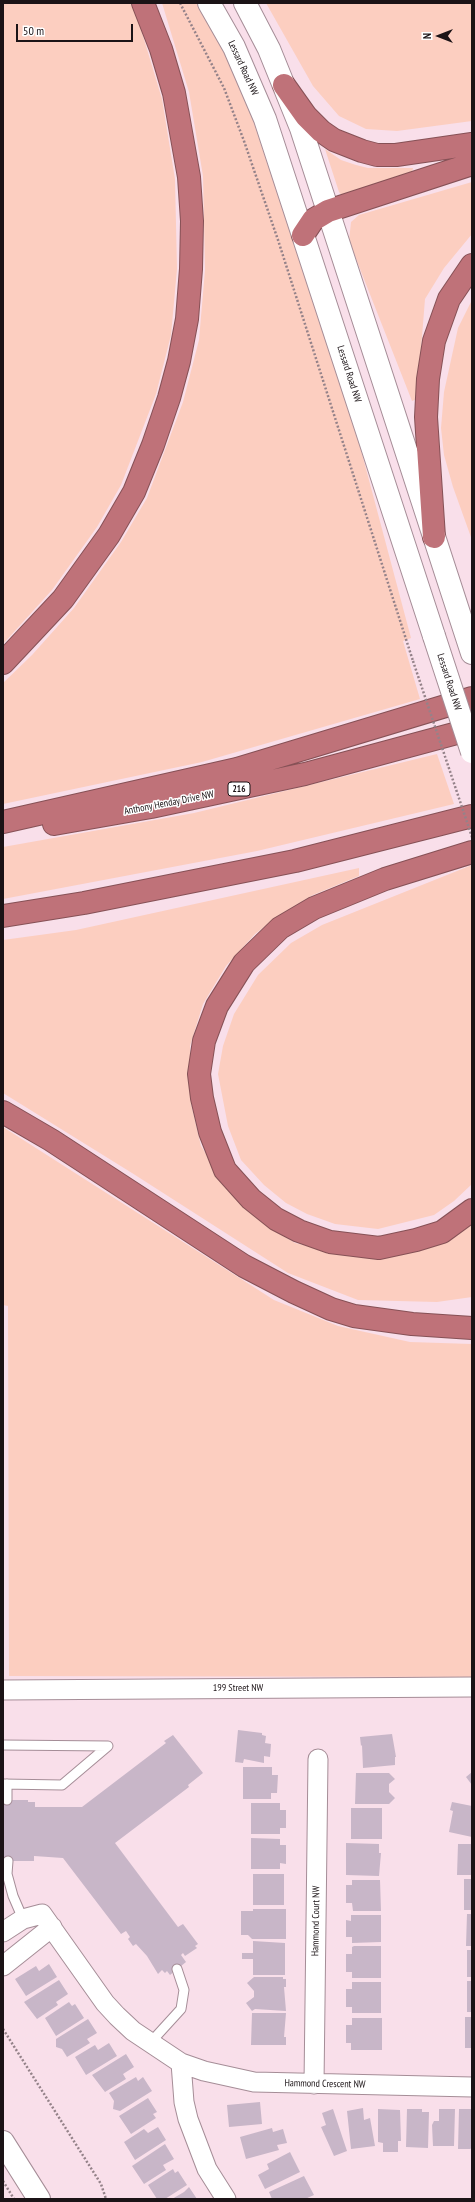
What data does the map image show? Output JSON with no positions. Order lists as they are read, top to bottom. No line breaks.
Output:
{"streets":{"highway":["216","Anthony Henday Drive NW"],"main road":["Lessard Road NW"],"street":["199 Street NW","Hammond Court NW","Hammond Crescent NW"]},"crossings":[["Hammond Court NW","Hammond Crescent NW"]],"scale_bar":"50 m","north":"left"}
